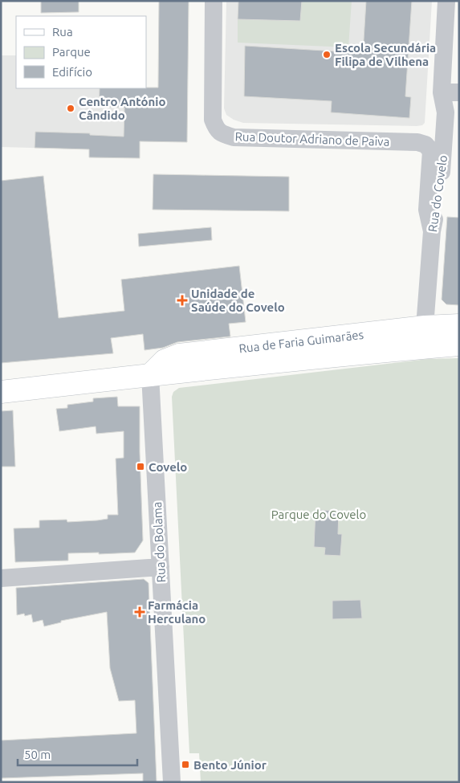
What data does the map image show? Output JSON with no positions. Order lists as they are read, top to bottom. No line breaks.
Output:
{"streets":{"main road":["Rua de Faria Guimarães"],"street":["Rua Doutor Adriano de Paiva","Rua do Covelo","Rua do Bolama"]},"crossings":[["Rua Doutor Adriano de Paiva","Rua do Covelo"],["Rua do Covelo","Rua de Faria Guimarães"],["Rua de Faria Guimarães","Rua do Bolama"]],"parks":["Parque do Covelo"],"places":{"other":["Escola Secundária Filipa de Vilhena","Centro António Cândido"],"health":["Unidade de Saúde do Covelo","Farmácia Herculano"],"transit":["Covelo","Bento Júnior"]},"legend":["Rua","Parque","Edifício"],"scale_bar":"50 m"}
